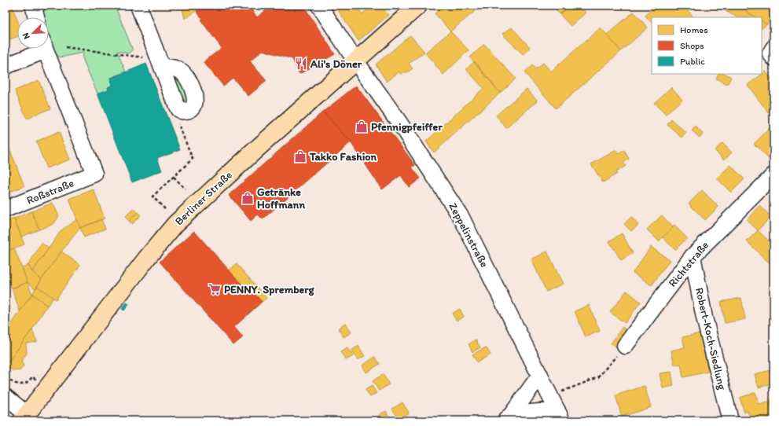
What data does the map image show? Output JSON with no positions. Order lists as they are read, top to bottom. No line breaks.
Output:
{"streets":{"main road":["Berliner Straße"],"street":["Roßstraße","Zeppelinstraße","Richtstraße","Robert-Koch-Siedlung"]},"crossings":[["Berliner Straße","Zeppelinstraße"],["Richtstraße","Robert-Koch-Siedlung"]],"places":{"restaurant":["Ali's Döner"],"shop":["Pfennigpfeiffer","Takko Fashion","Getränke Hoffmann"],"supermarket":["PENNY. Spremberg"]},"legend":["Homes","Shops","Public"],"north":"bottom left"}
